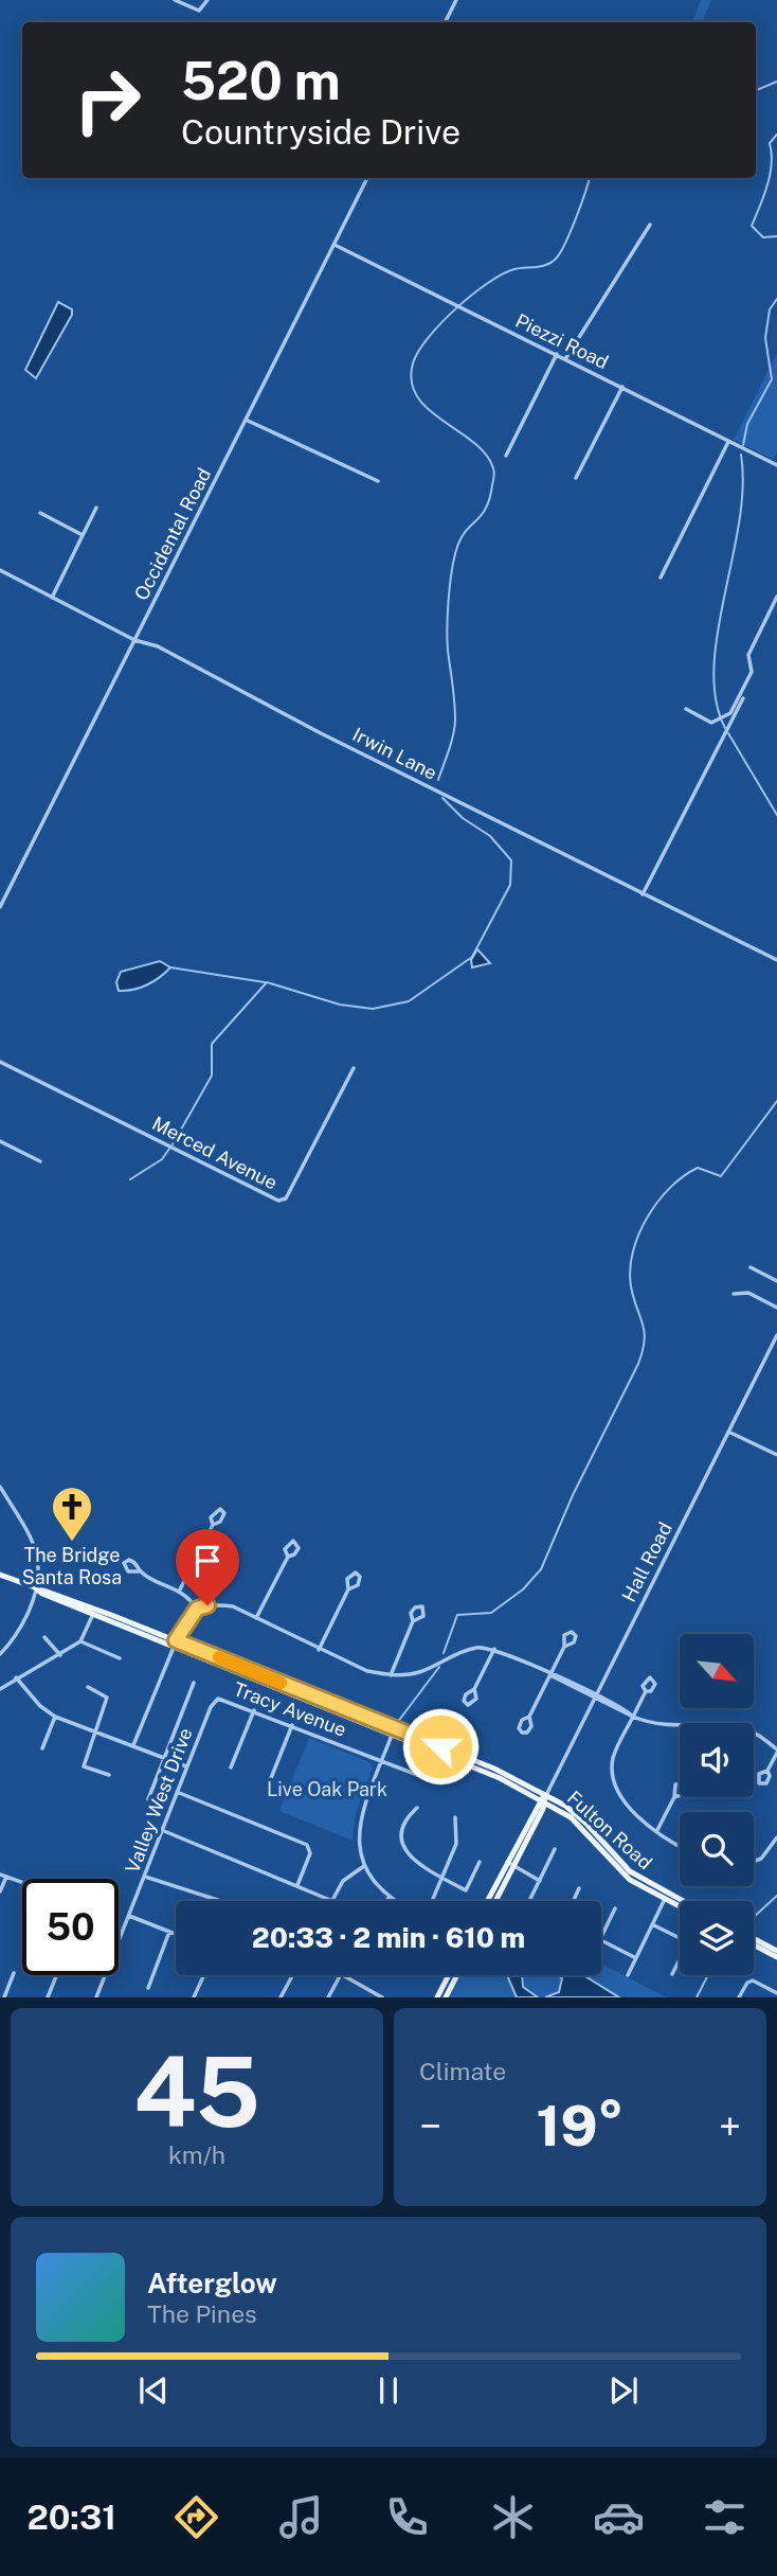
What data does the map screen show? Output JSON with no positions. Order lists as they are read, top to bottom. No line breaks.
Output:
{"streets":{"main road":["Fulton Road"],"street":["Piezzi Road","Occidental Road","Irwin Lane","Merced Avenue","Hall Road","Tracy Avenue","Valley West Drive"]},"crossings":[["Piezzi Road","Occidental Road"],["Occidental Road","Irwin Lane"],["Hall Road","Fulton Road"],["Tracy Avenue","Valley West Drive"]],"parks":["Live Oak Park"],"places":{"church":["The Bridge Santa Rosa"]},"north":"bottom right","page":{"turn":["520 m","Countryside Drive"],"limit":"50","trip":"20:33 · 2 min · 610 m","tile":[["45","km/h"],"Climate"],"heat":["−","19°","+"],"song":["Afterglow","The Pines"],"tabs":"20:31"}}
